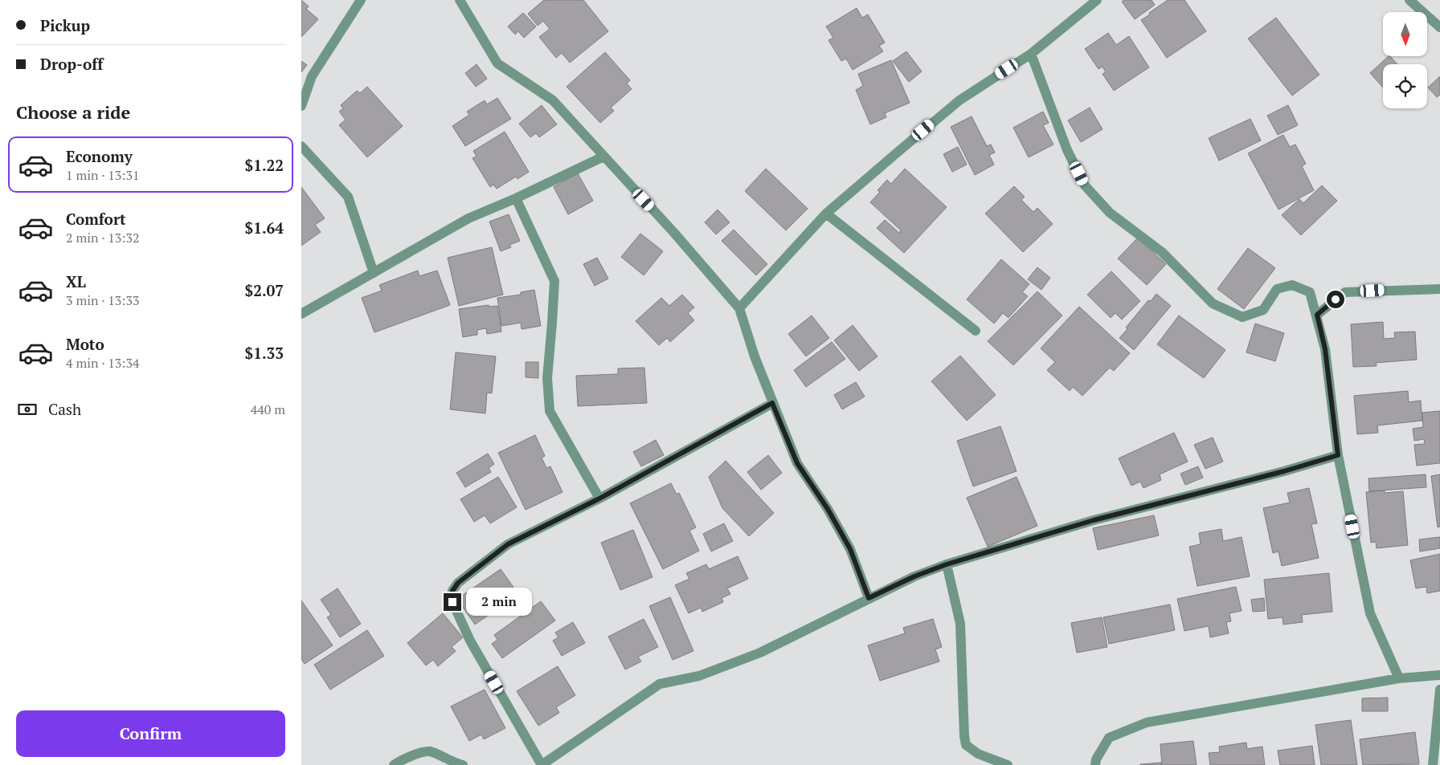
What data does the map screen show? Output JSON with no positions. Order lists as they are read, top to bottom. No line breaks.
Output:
{"north":"bottom","page":{"banner":["Pickup","Drop-off"],"heading":"Choose a ride","list":[{"name":"Economy","note":"1 min · 13:31","value":"$1.22"},{"name":"Comfort","note":"2 min · 13:32","value":"$1.64"},{"name":"XL","note":"3 min · 13:33","value":"$2.07"},{"name":"Moto","note":"4 min · 13:34","value":"$1.33"}],"pay":["Cash","440 m"],"bubble":"2 min","buttons":"Confirm"}}
